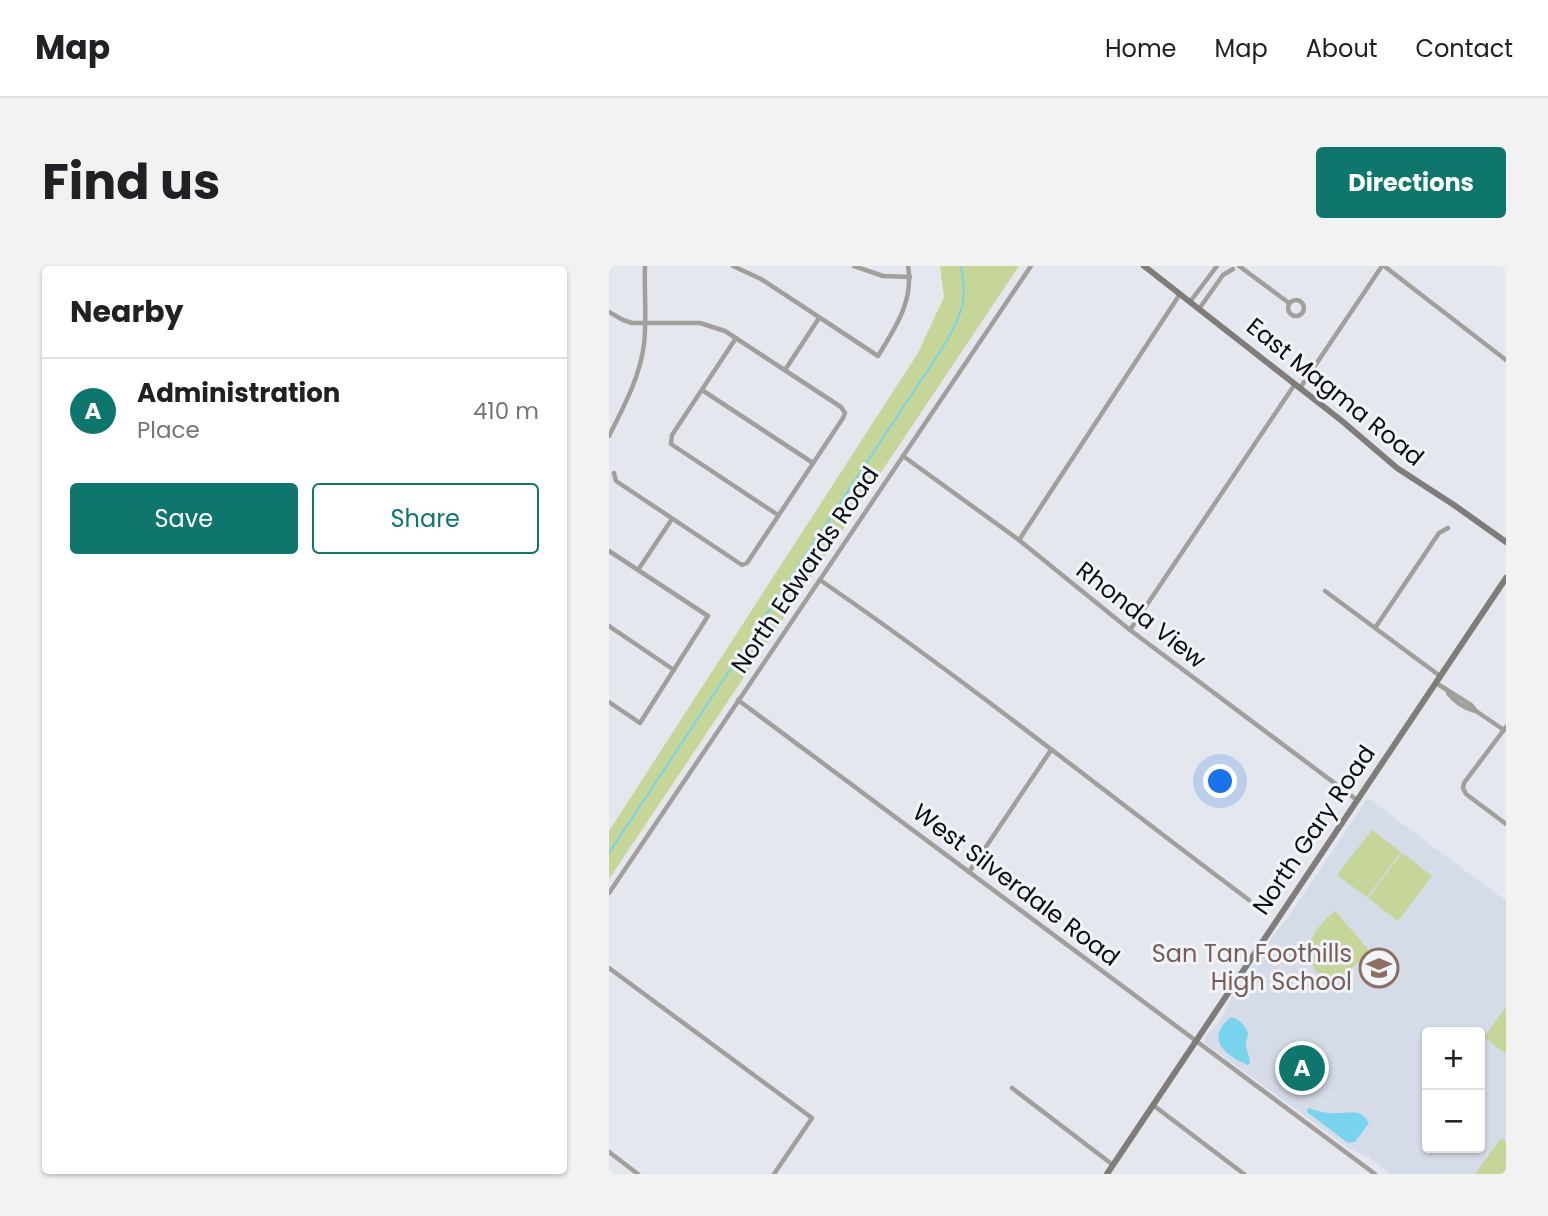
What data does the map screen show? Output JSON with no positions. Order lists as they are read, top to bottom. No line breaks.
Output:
{"streets":{"street":["East Magma Road","North Edwards Road","Rhonda View","North Gary Road","West Silverdale Road"]},"crossings":[["North Edwards Road","Rhonda View"],["North Edwards Road","West Silverdale Road"],["Rhonda View","North Gary Road"],["North Gary Road","West Silverdale Road"]],"places":{"school or university":["San Tan Foothills High School"]},"page":{"header":"Map","nav":["Home","Map","About","Contact"],"title":"Find us","buttons":["Directions",["Save","Share"]],"heading":"Nearby","list":[{"mark":"A","name":"Administration","note":"Place","value":"410 m"}],"map_buttons":["+","−"],"pins":"A"}}
